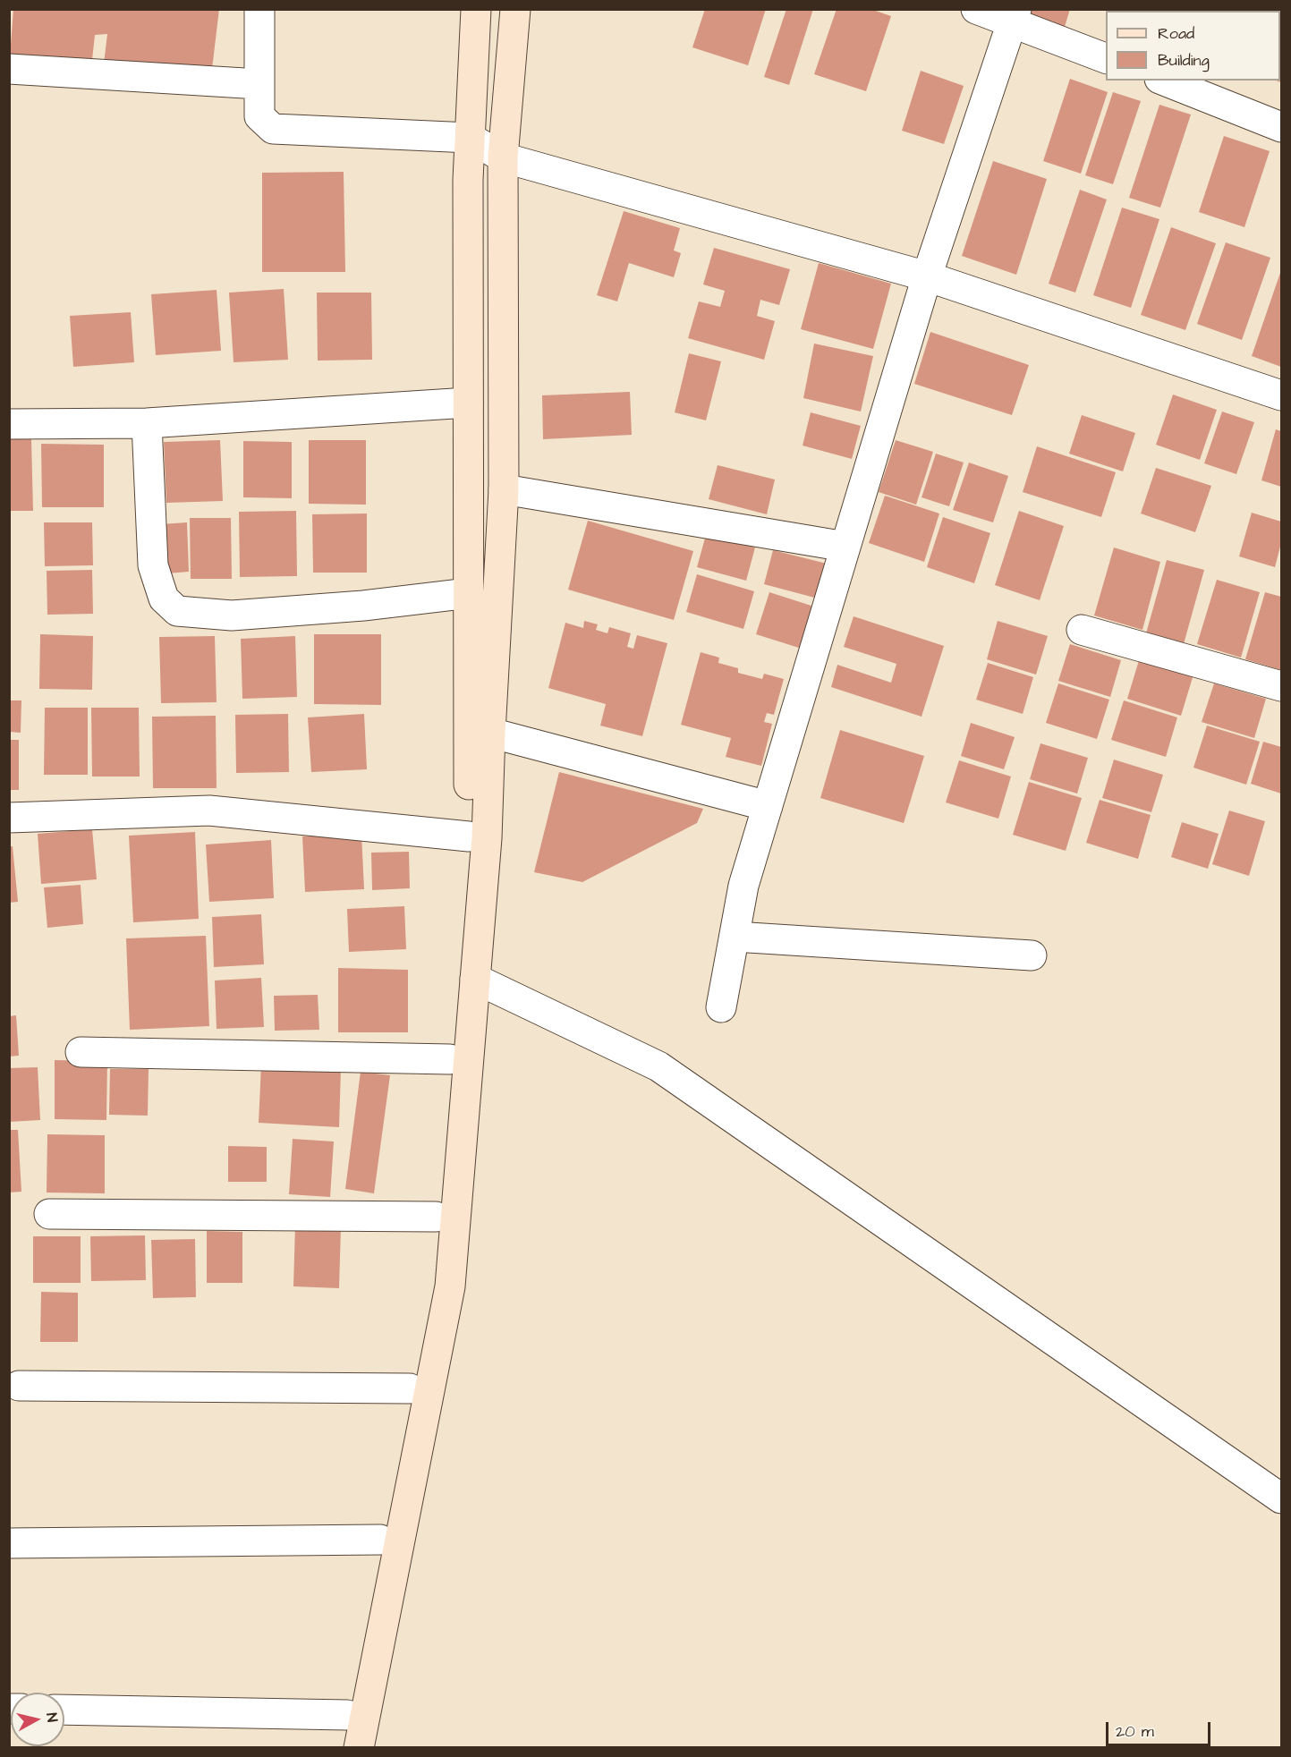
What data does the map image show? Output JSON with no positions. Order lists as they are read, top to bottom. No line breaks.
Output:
{"legend":["Road","Building"],"scale_bar":"20 m","north":"right"}
